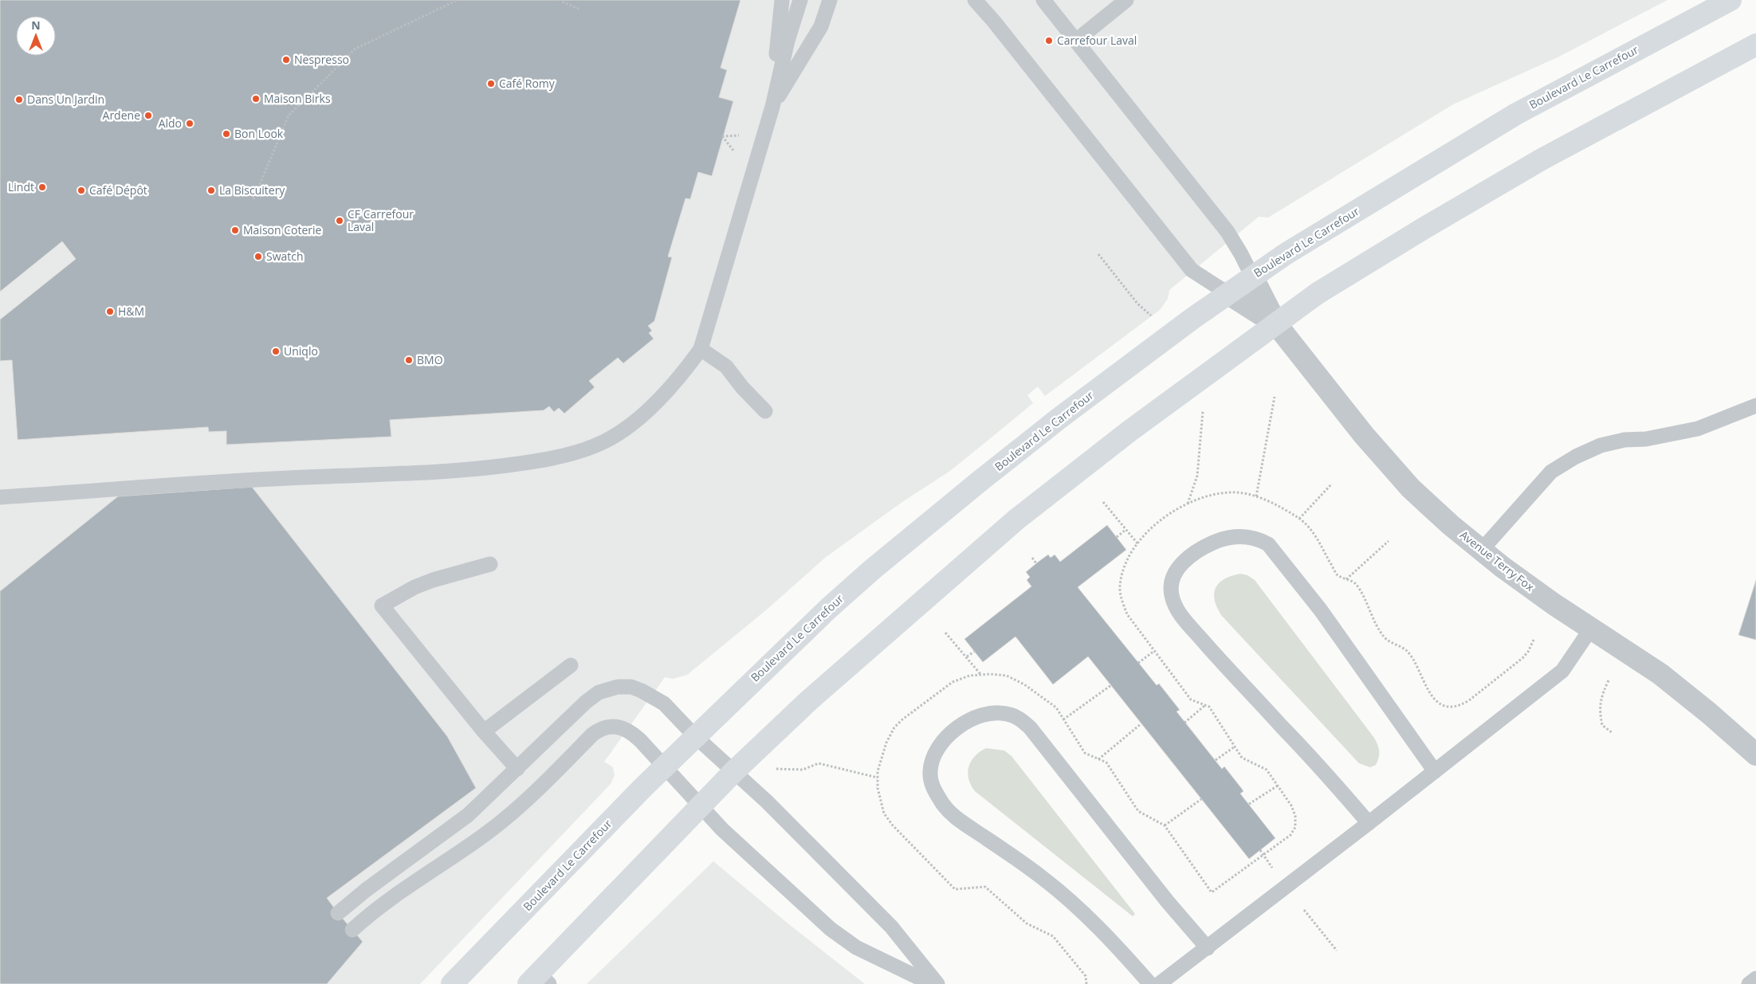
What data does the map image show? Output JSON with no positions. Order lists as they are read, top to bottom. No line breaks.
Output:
{"streets":{"street":["Boulevard Le Carrefour","Avenue Terry Fox"]},"crossings":[["Boulevard Le Carrefour","Avenue Terry Fox"]],"places":["Carrefour Laval","Nespresso","Café Romy","Maison Birks","Dans Un Jardin","Ardene","Aldo","Bon Look","Lindt","Café Dépôt","La Biscuitery","CF Carrefour Laval","Maison Coterie","Swatch","H&M","Uniqlo","BMO"],"north":"top"}
